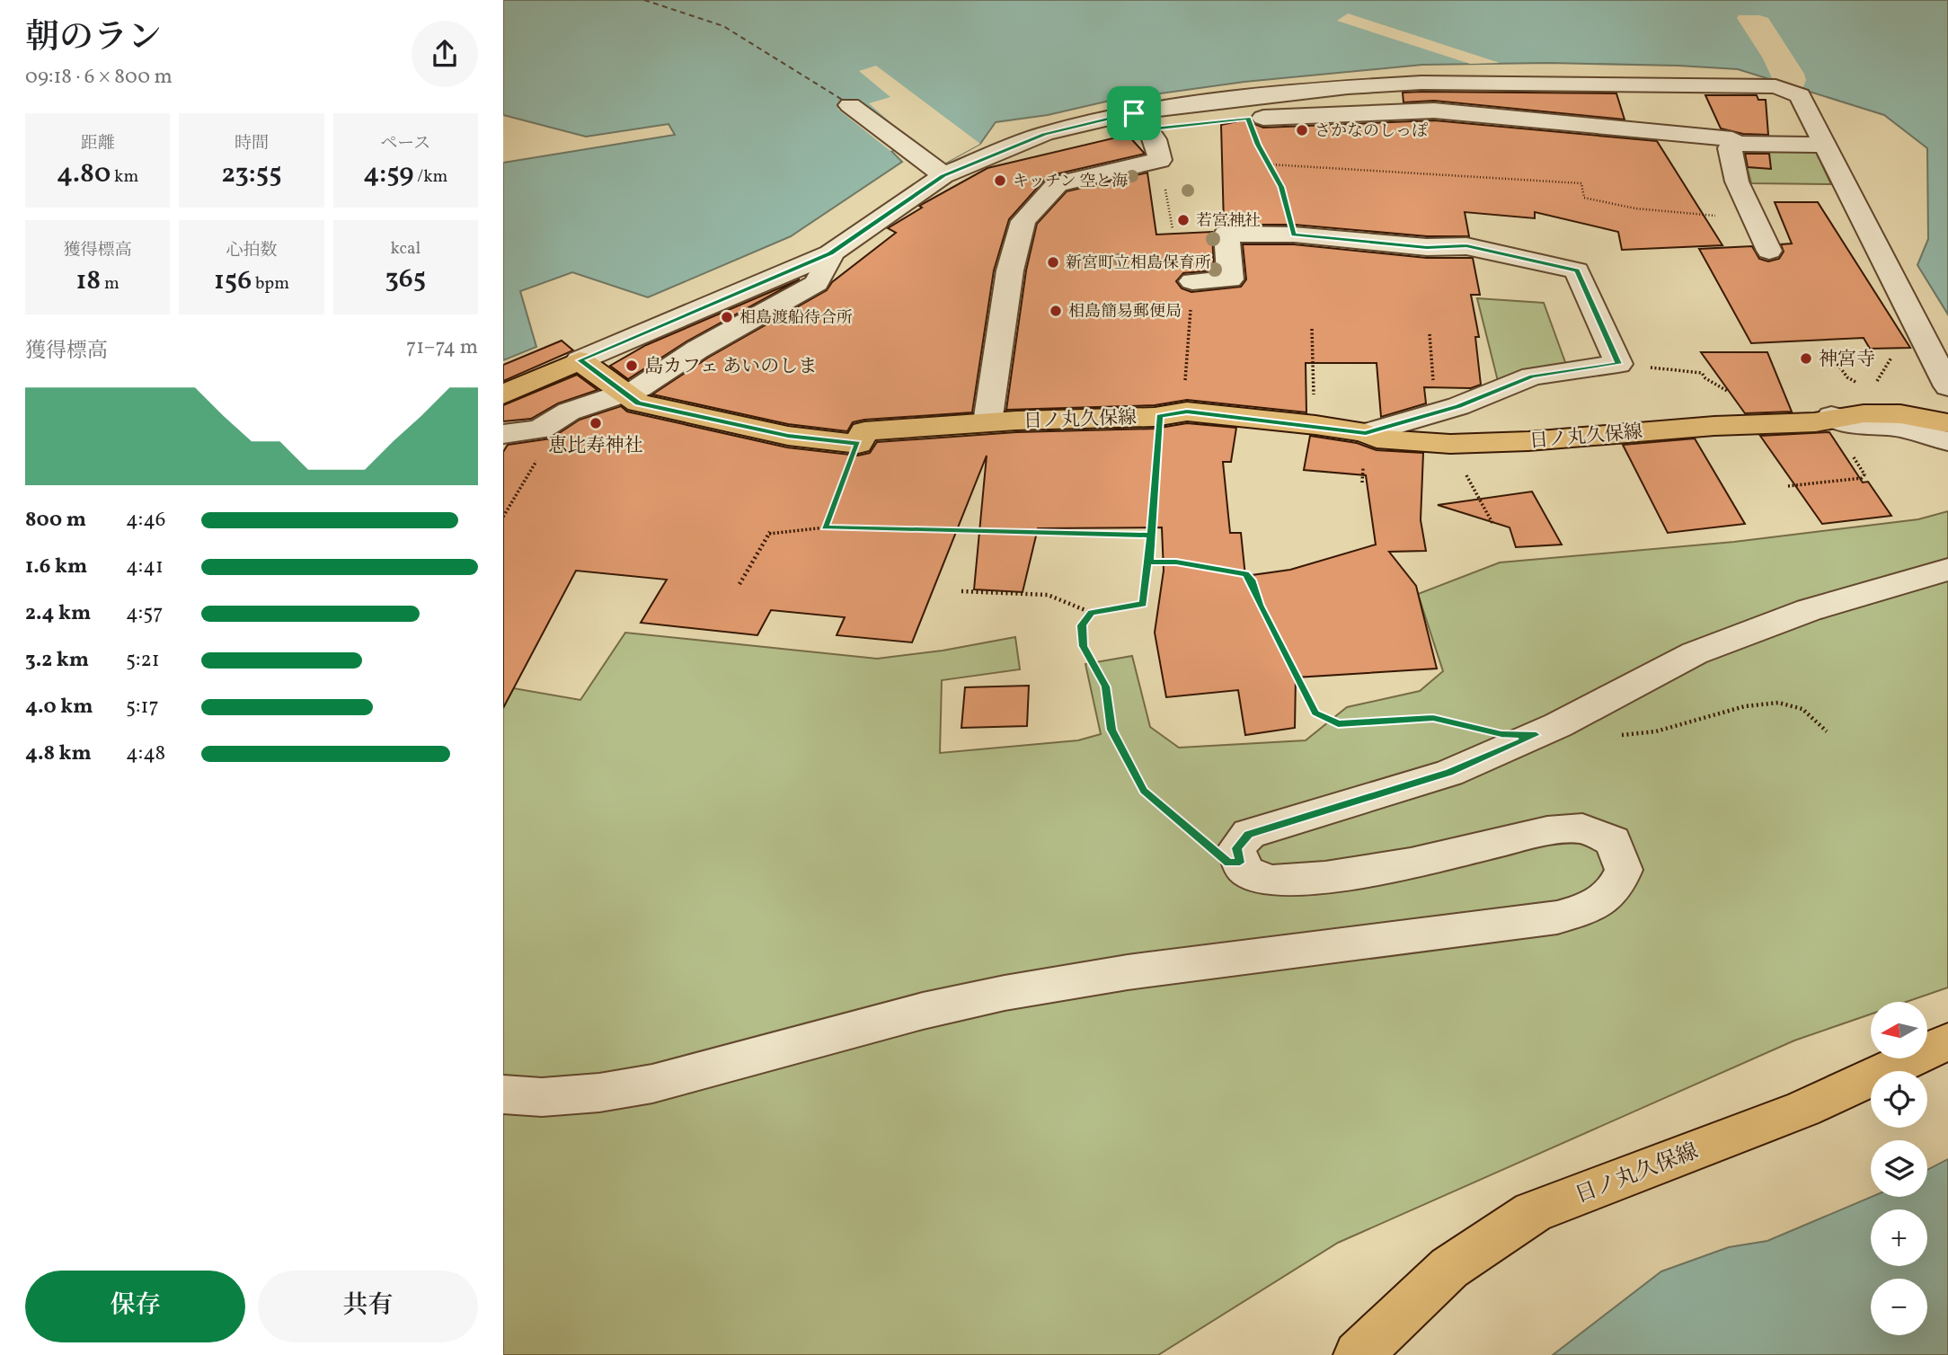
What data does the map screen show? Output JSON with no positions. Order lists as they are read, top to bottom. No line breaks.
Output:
{"streets":{"main road":["日ノ丸久保線"]},"places":["さかなのしっぽ","キッチン 空と海","若宮神社","新宮町立相島保育所","相島簡易郵便局","相島渡船待合所","神宮寺","島カフェ あいのしま","恵比寿神社"],"north":"left","page":{"heading":["朝のラン","09:18 · 6 × 800 m"],"stats":[["距離","4.80 km"],["時間","23:55"],["ペース","4:59 /km"],["獲得標高","18 m"],["心拍数","156 bpm"],["kcal","365"]],"chart":["獲得標高","71–74 m"],"list":[{"name":"800 m","note":"4:46"},{"name":"1.6 km","note":"4:41"},{"name":"2.4 km","note":"4:57"},{"name":"3.2 km","note":"5:21"},{"name":"4.0 km","note":"5:17"},{"name":"4.8 km","note":"4:48"}],"map_buttons":["+","−"],"buttons":["保存","共有"]}}
